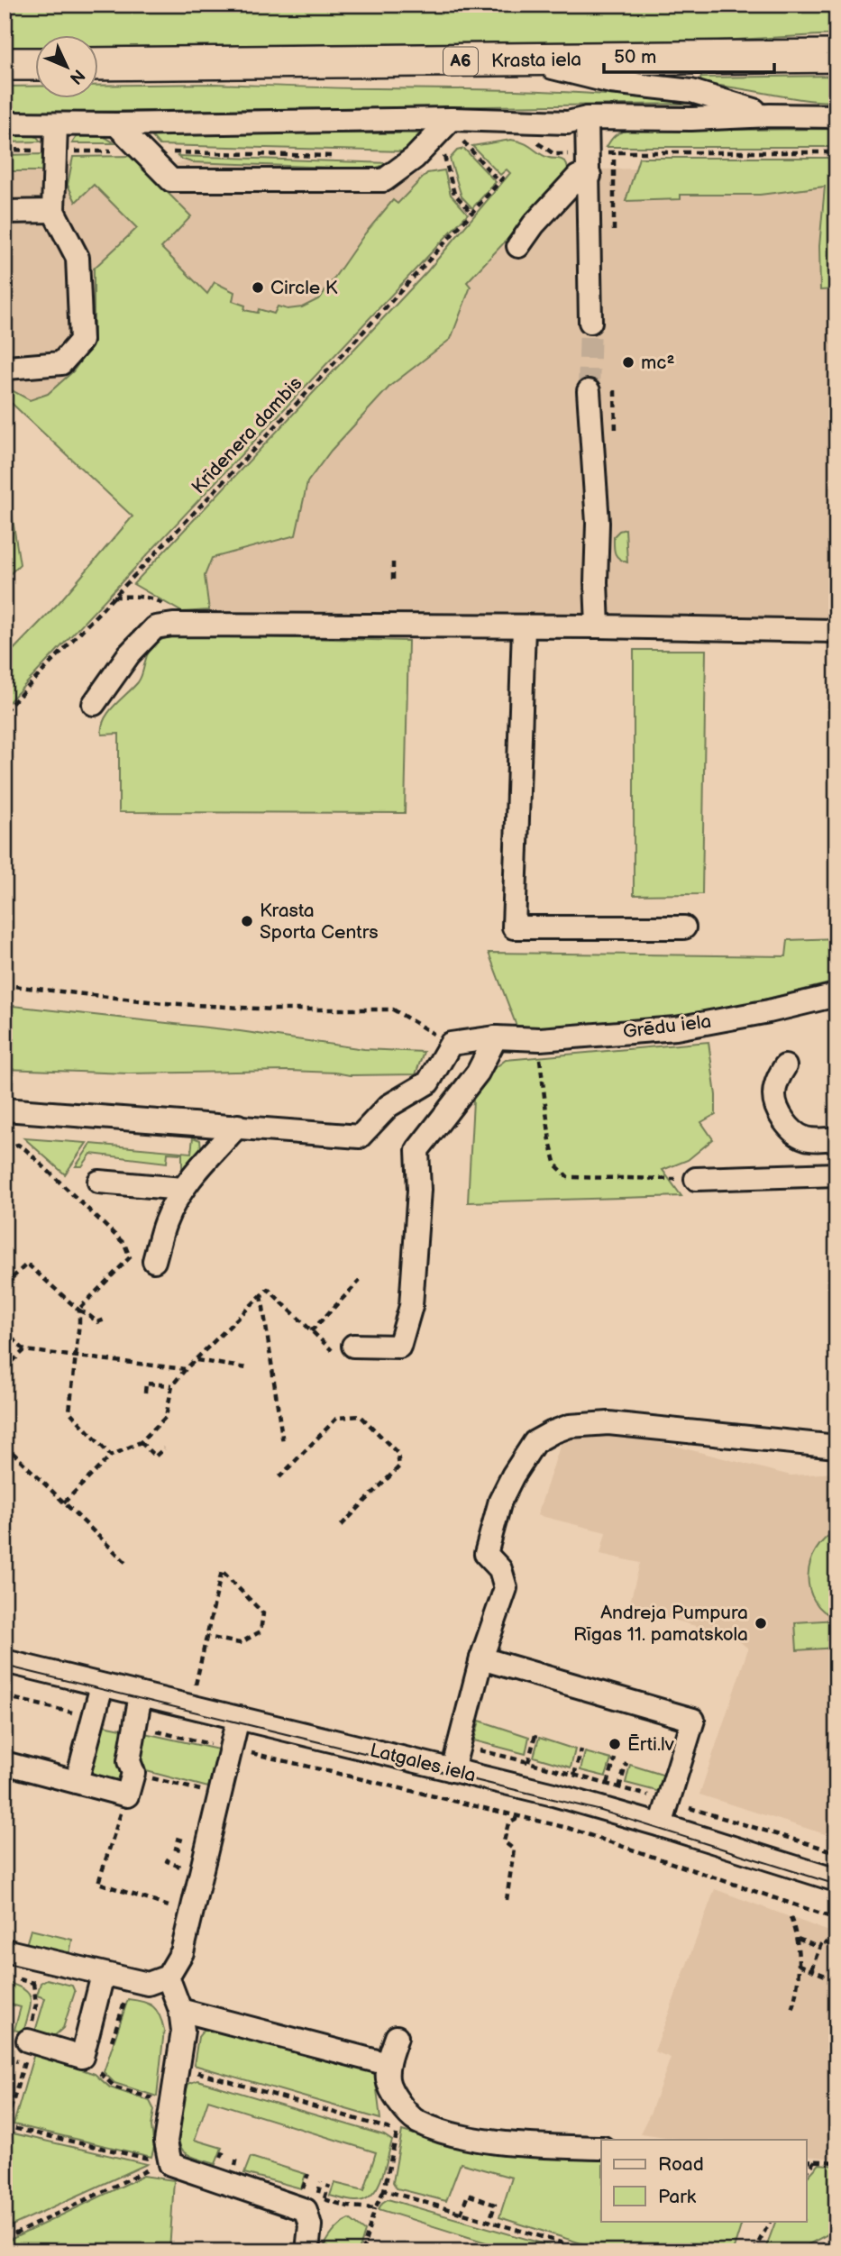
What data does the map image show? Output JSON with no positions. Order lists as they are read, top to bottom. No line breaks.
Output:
{"streets":{"highway":["Krasta iela","A6"],"street":["Grēdu iela","Latgales iela"],"path":["Krīdenera dambis"]},"places":["Circle K","mc²","Krasta Sporta Centrs","Andreja Pumpura Rīgas 11. pamatskola","Ērti.lv"],"legend":["Road","Park"],"scale_bar":"50 m","north":"bottom right"}
